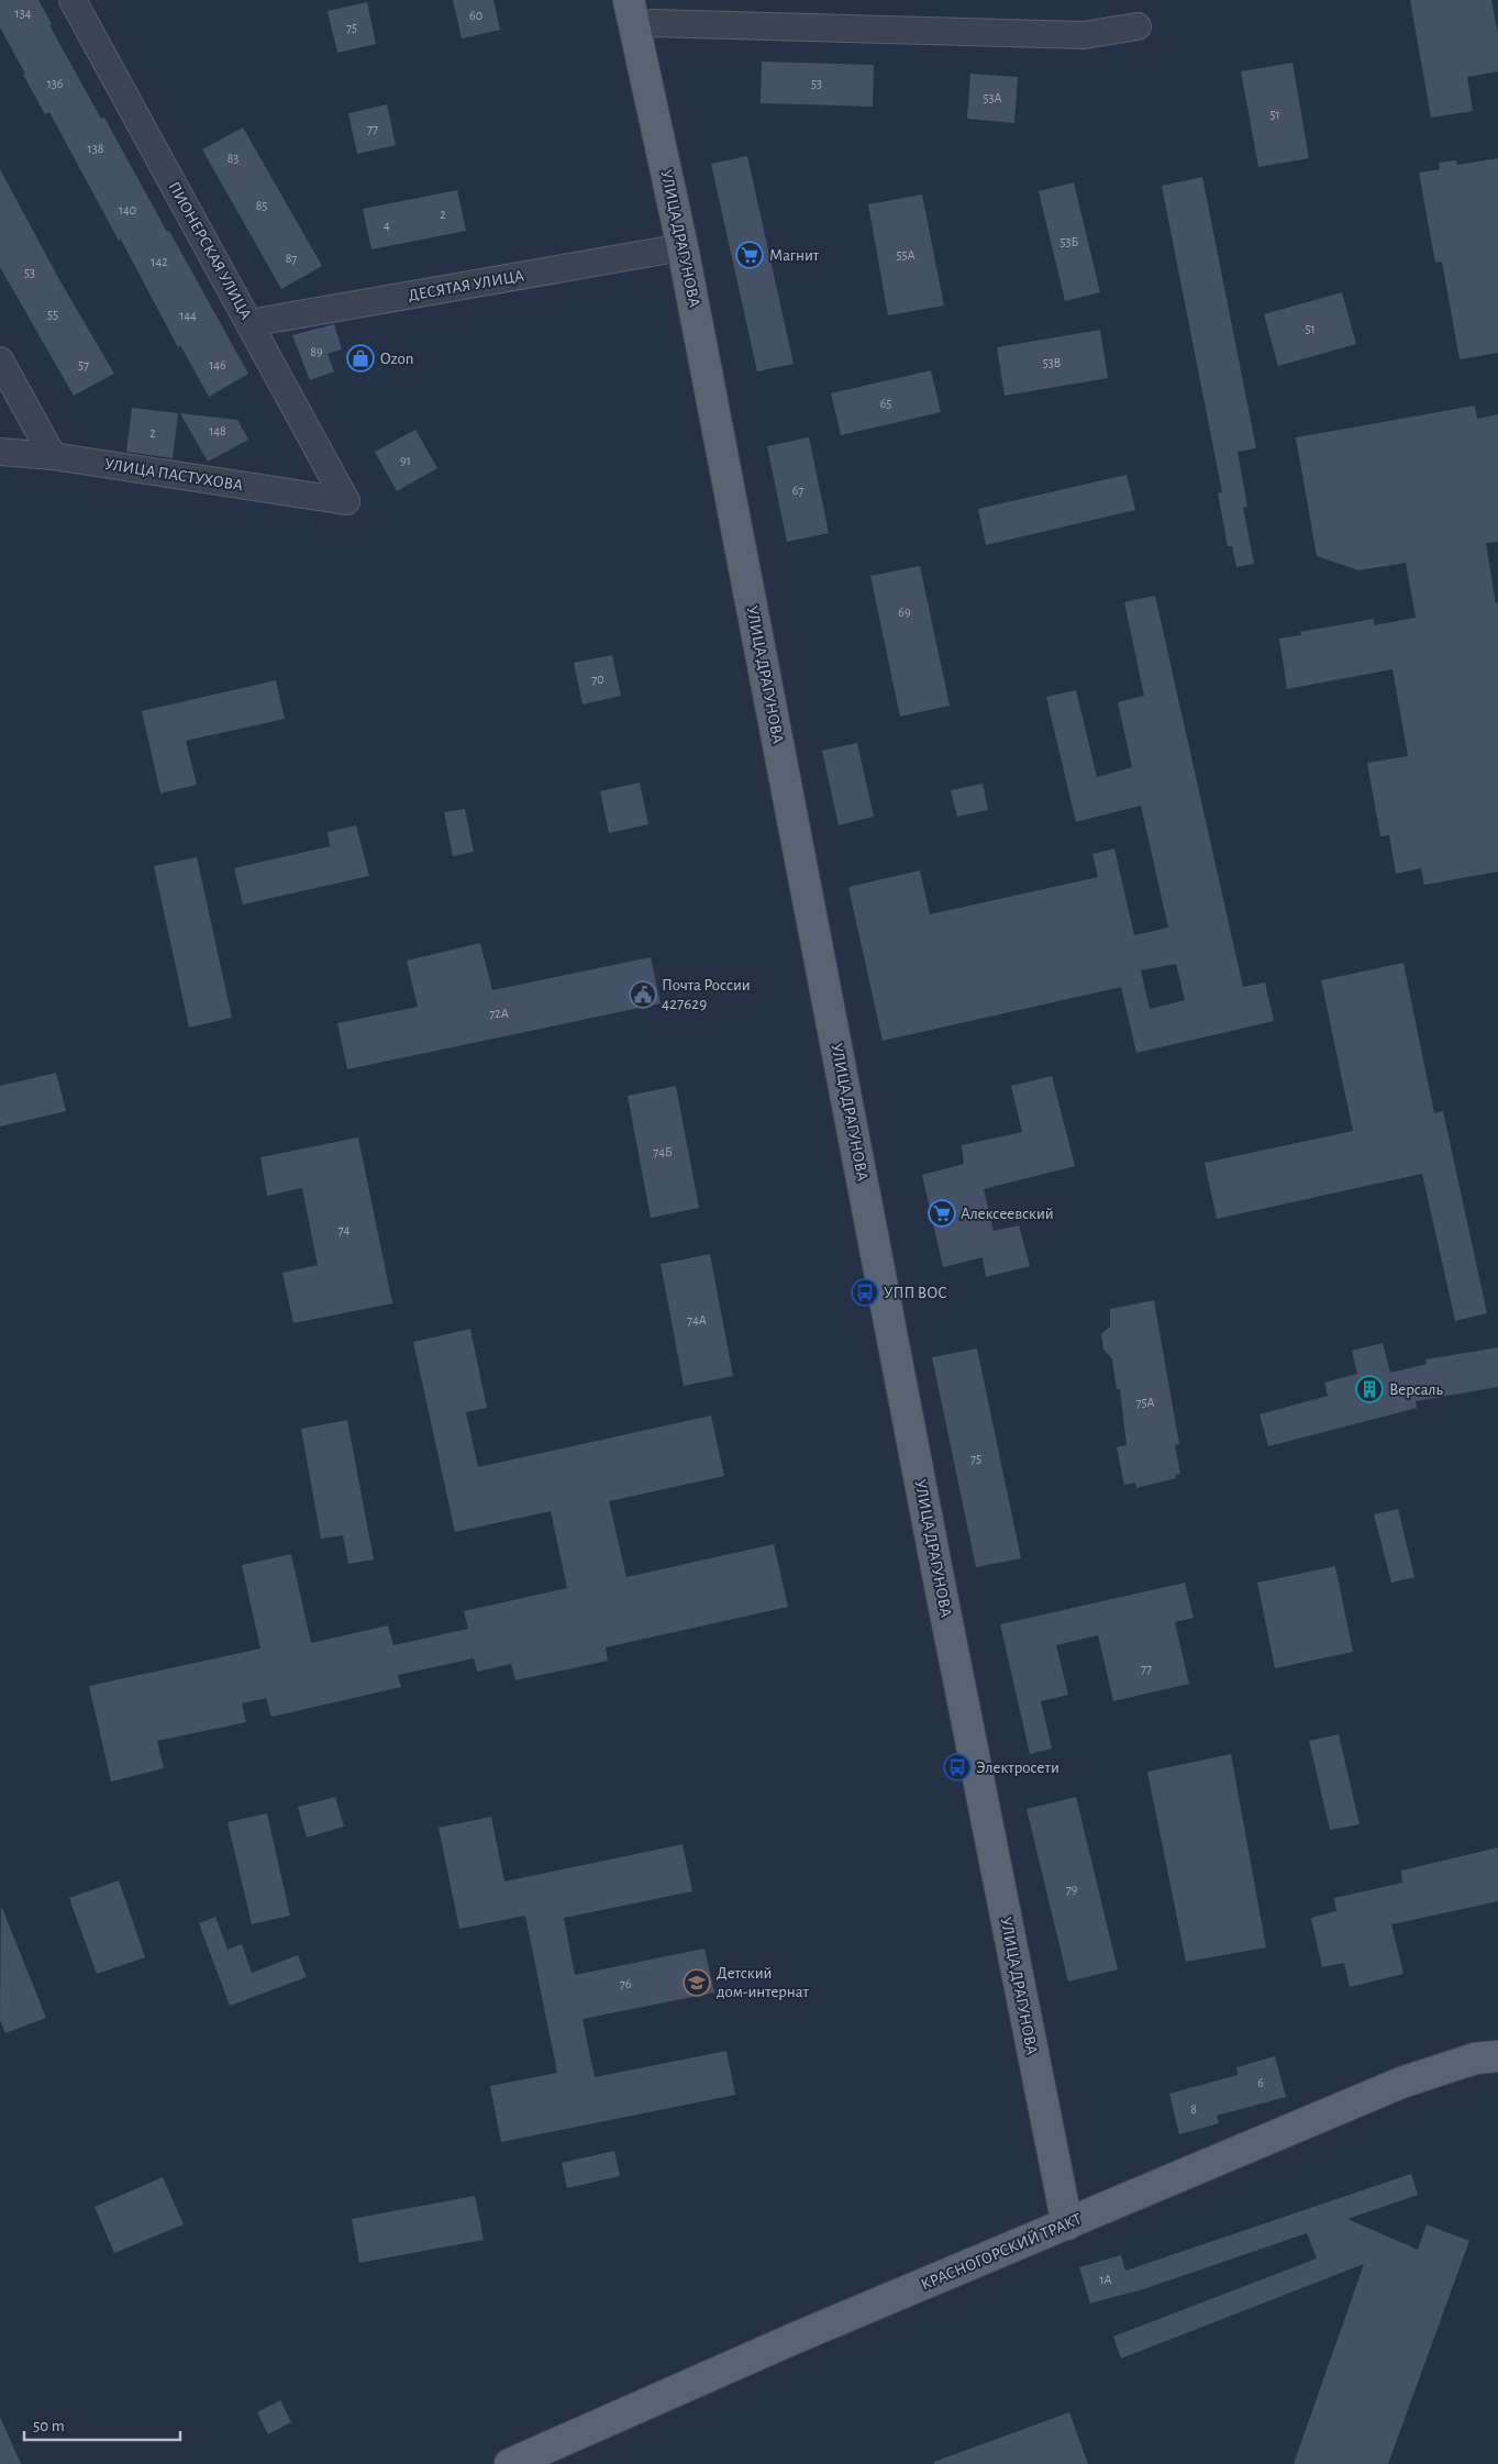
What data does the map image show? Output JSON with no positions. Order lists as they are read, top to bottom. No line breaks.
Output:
{"streets":{"main road":["УЛИЦА ДРАГУНОВА","КРАСНОГОРСКИЙ ТРАКТ"],"street":["ПИОНЕРСКАЯ УЛИЦА","ДЕСЯТАЯ УЛИЦА","УЛИЦА ПАСТУХОВА"]},"crossings":[["УЛИЦА ДРАГУНОВА","ДЕСЯТАЯ УЛИЦА"],["УЛИЦА ДРАГУНОВА","КРАСНОГОРСКИЙ ТРАКТ"],["ПИОНЕРСКАЯ УЛИЦА","ДЕСЯТАЯ УЛИЦА"],["ПИОНЕРСКАЯ УЛИЦА","УЛИЦА ПАСТУХОВА"]],"places":{"supermarket":["Магнит","Алексеевский"],"shop":["Ozon"],"public building":["Почта России 427629"],"bus stop":["УПП ВОС","Электросети"],"building":["Версаль"],"school or university":["Детский дом-интернат"]},"house_numbers":["134","60","75","136","53","53А","51","77","138","83","85","140","2","4","53Б","55А","87","142","53","55","144","51","89","53В","57","146","65","148","2","91","67","69","70","72А","74Б","74","74А","75А","75","77","79","76","6","8","1А"],"scale_bar":"50 m"}
